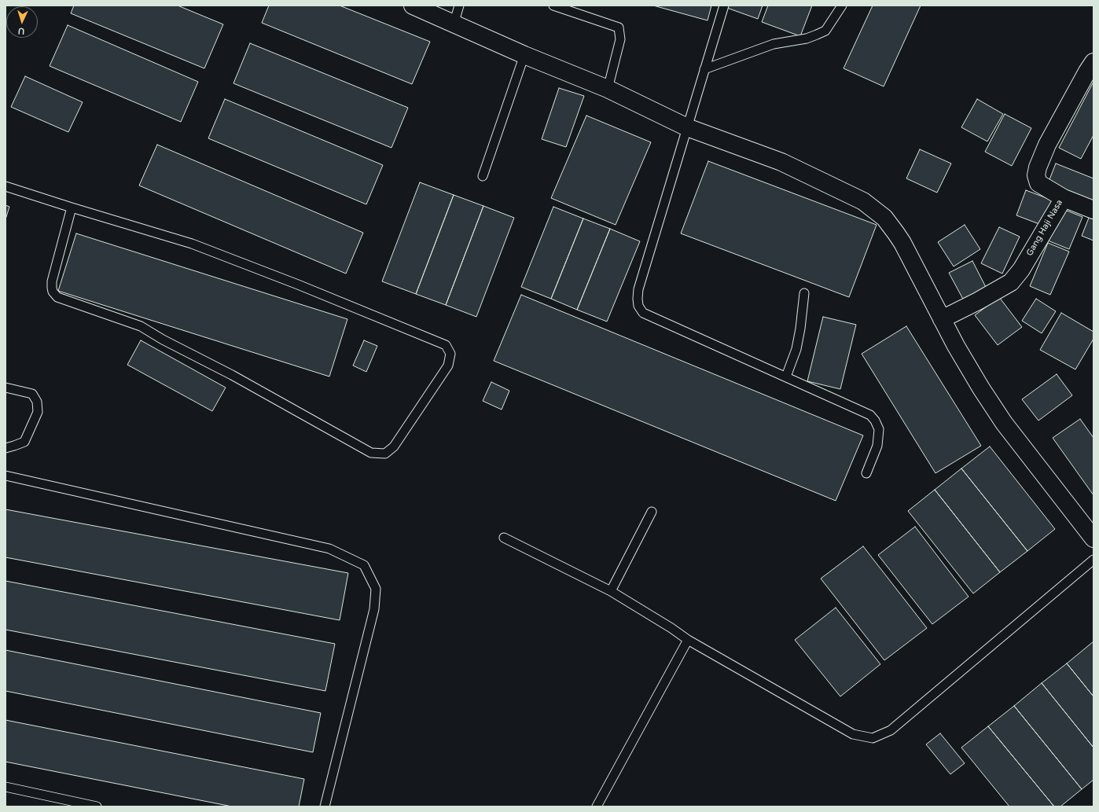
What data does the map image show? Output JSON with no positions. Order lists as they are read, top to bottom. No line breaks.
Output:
{"streets":{"street":["Gang Haji Nasa"]},"north":"bottom"}
